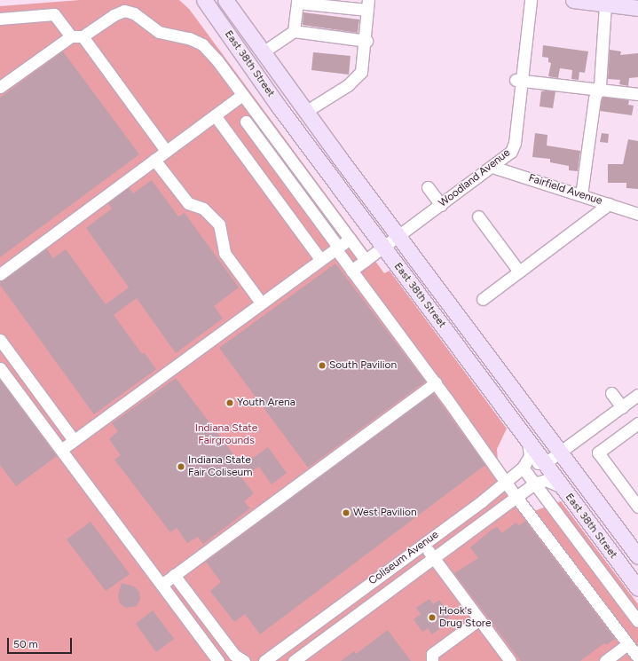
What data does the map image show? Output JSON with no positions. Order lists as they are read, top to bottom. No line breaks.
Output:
{"streets":{"main road":["East 38th Street"],"street":["Woodland Avenue","Fairfield Avenue","Coliseum Avenue"]},"crossings":[["East 38th Street","Woodland Avenue"],["Woodland Avenue","Fairfield Avenue"]],"parks":["Indiana State Fairgrounds"],"places":["South Pavilion","Youth Arena","Indiana State Fair Coliseum","West Pavilion","Hook's Drug Store"],"scale_bar":"50 m"}
